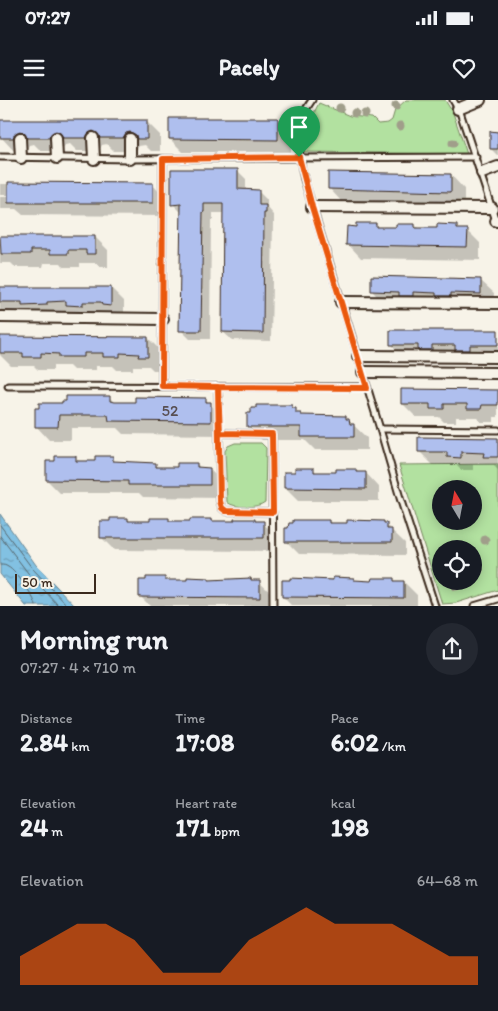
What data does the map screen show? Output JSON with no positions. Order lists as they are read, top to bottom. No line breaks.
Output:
{"house_numbers":["52"],"scale_bar":"50 m","north":"top","page":{"status":"07:27","header":"Pacely","scale":"50 m","heading":["Morning run","07:27 · 4 × 710 m"],"stats":[["Distance","2.84 km"],["Time","17:08"],["Pace","6:02 /km"],["Elevation","24 m"],["Heart rate","171 bpm"],["kcal","198"]],"chart":["Elevation","64–68 m"]}}
